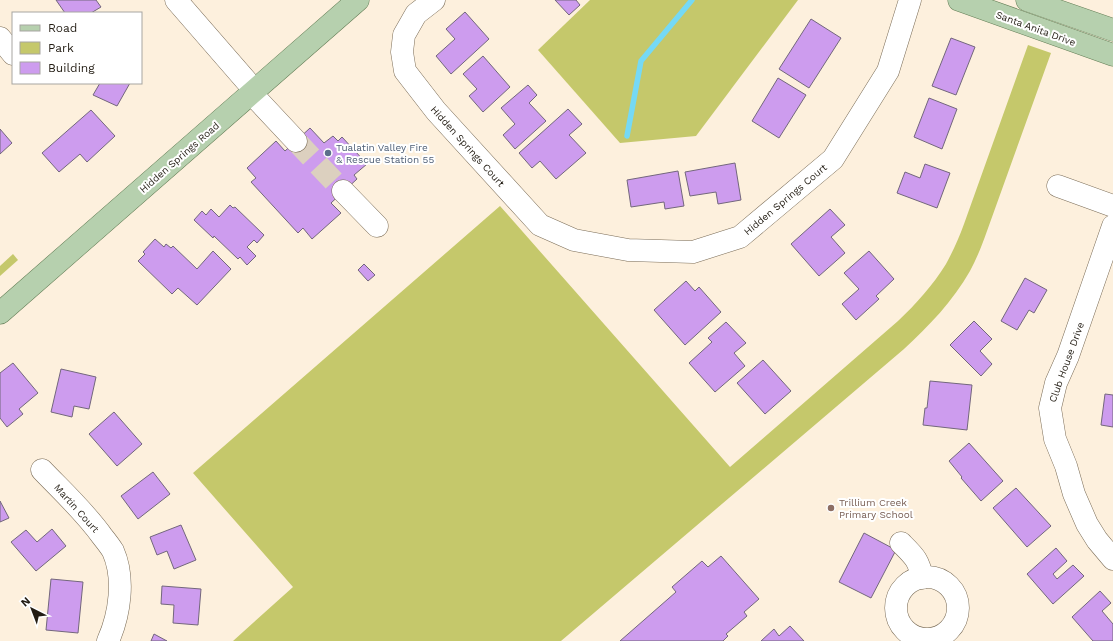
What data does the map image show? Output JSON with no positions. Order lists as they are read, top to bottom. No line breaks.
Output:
{"streets":{"main road":["Santa Anita Drive","Hidden Springs Road"],"street":["Hidden Springs Court","Club House Drive","Martin Court"]},"places":["Tualatin Valley Fire & Rescue Station 55","Trillium Creek Primary School"],"legend":["Road","Park","Building"],"north":"top left"}
